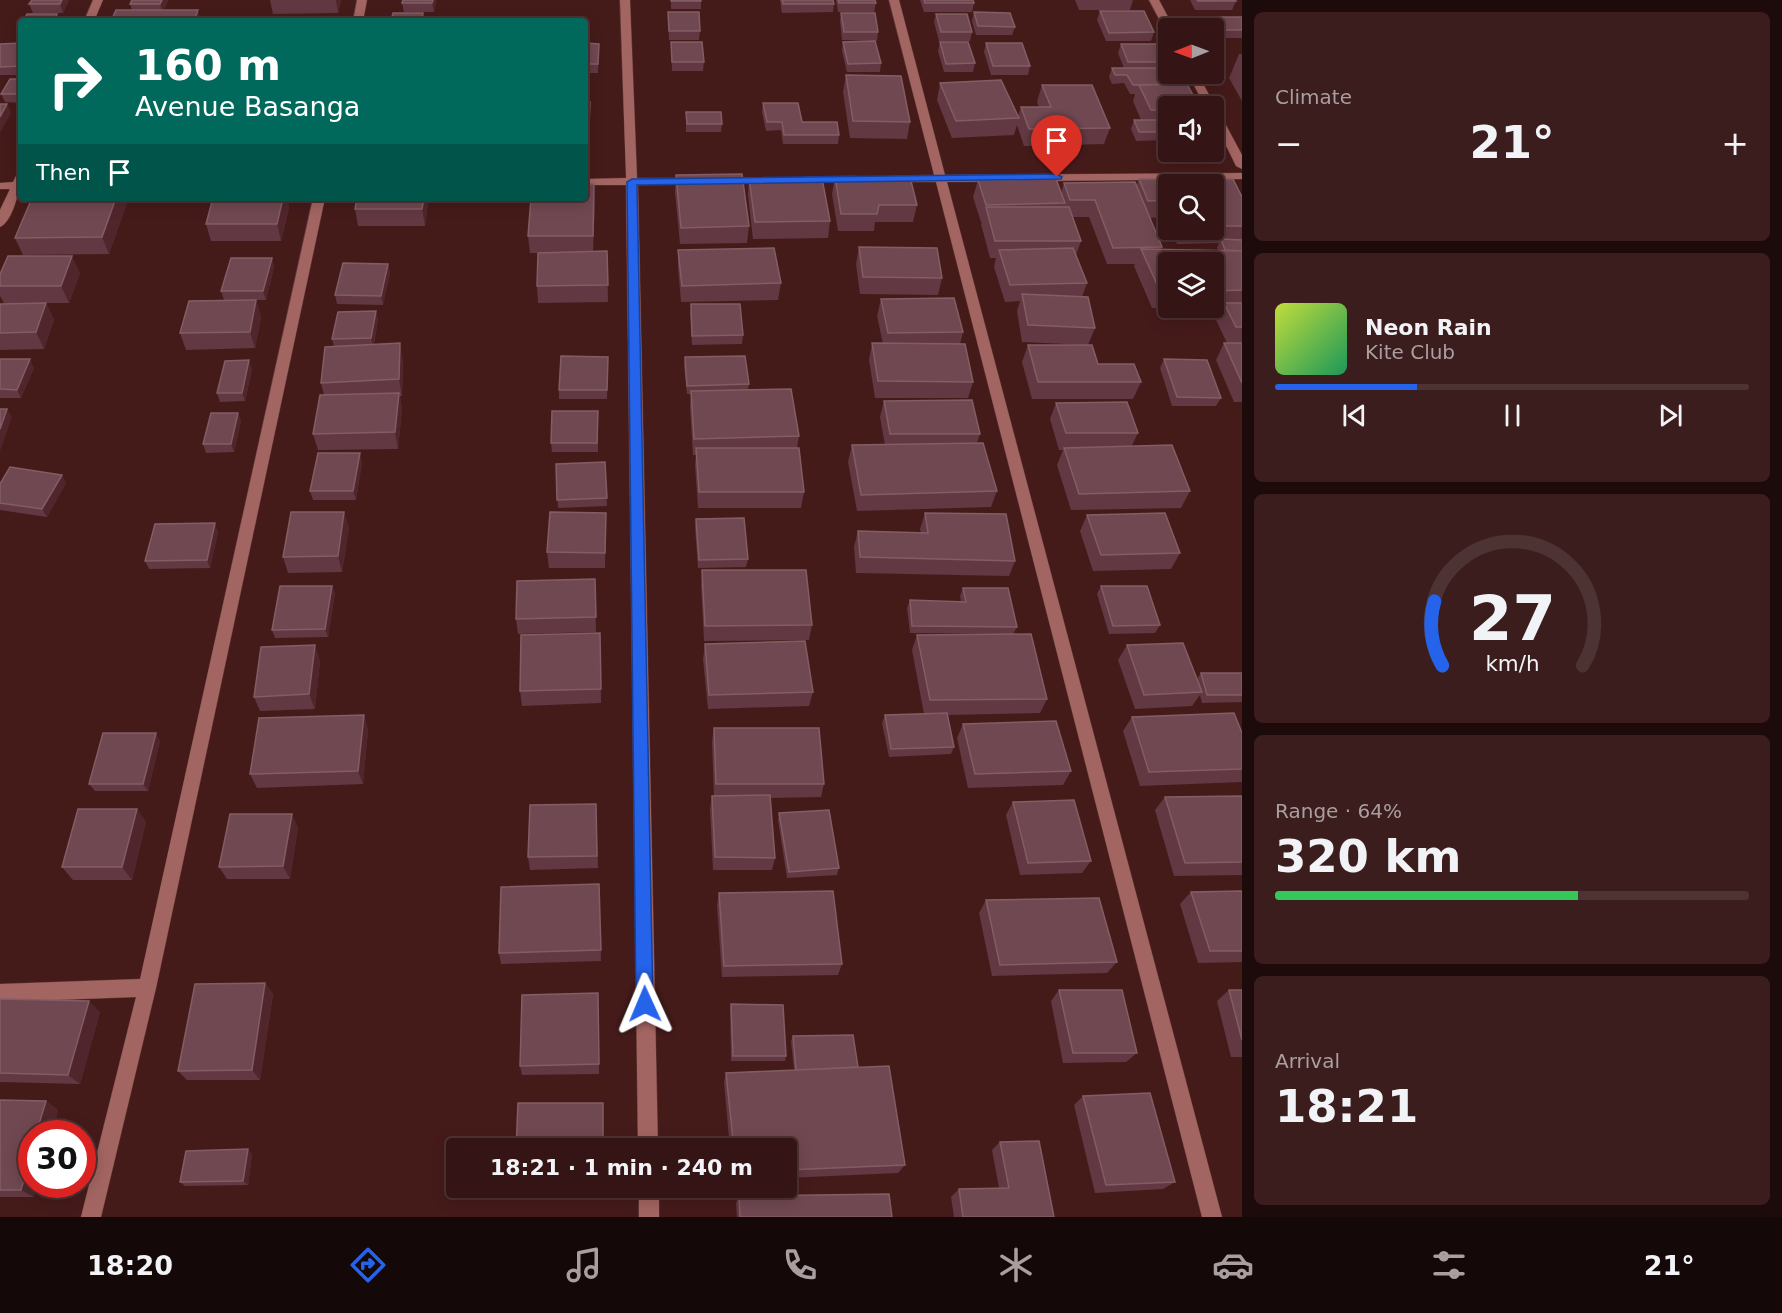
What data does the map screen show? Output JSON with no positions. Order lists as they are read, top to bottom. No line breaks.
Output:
{"north":"left","page":{"tile":["Climate",["Range · 64%","320 km"],["Arrival","18:21"]],"turn":["160 m","Avenue Basanga"],"heat":["−","21°","+"],"then":"Then","song":["Neon Rain","Kite Club"],"limit":"30","trip":"18:21 · 1 min · 240 m","tabs":["18:20","21°"],"gauge":["27","km/h"]}}
